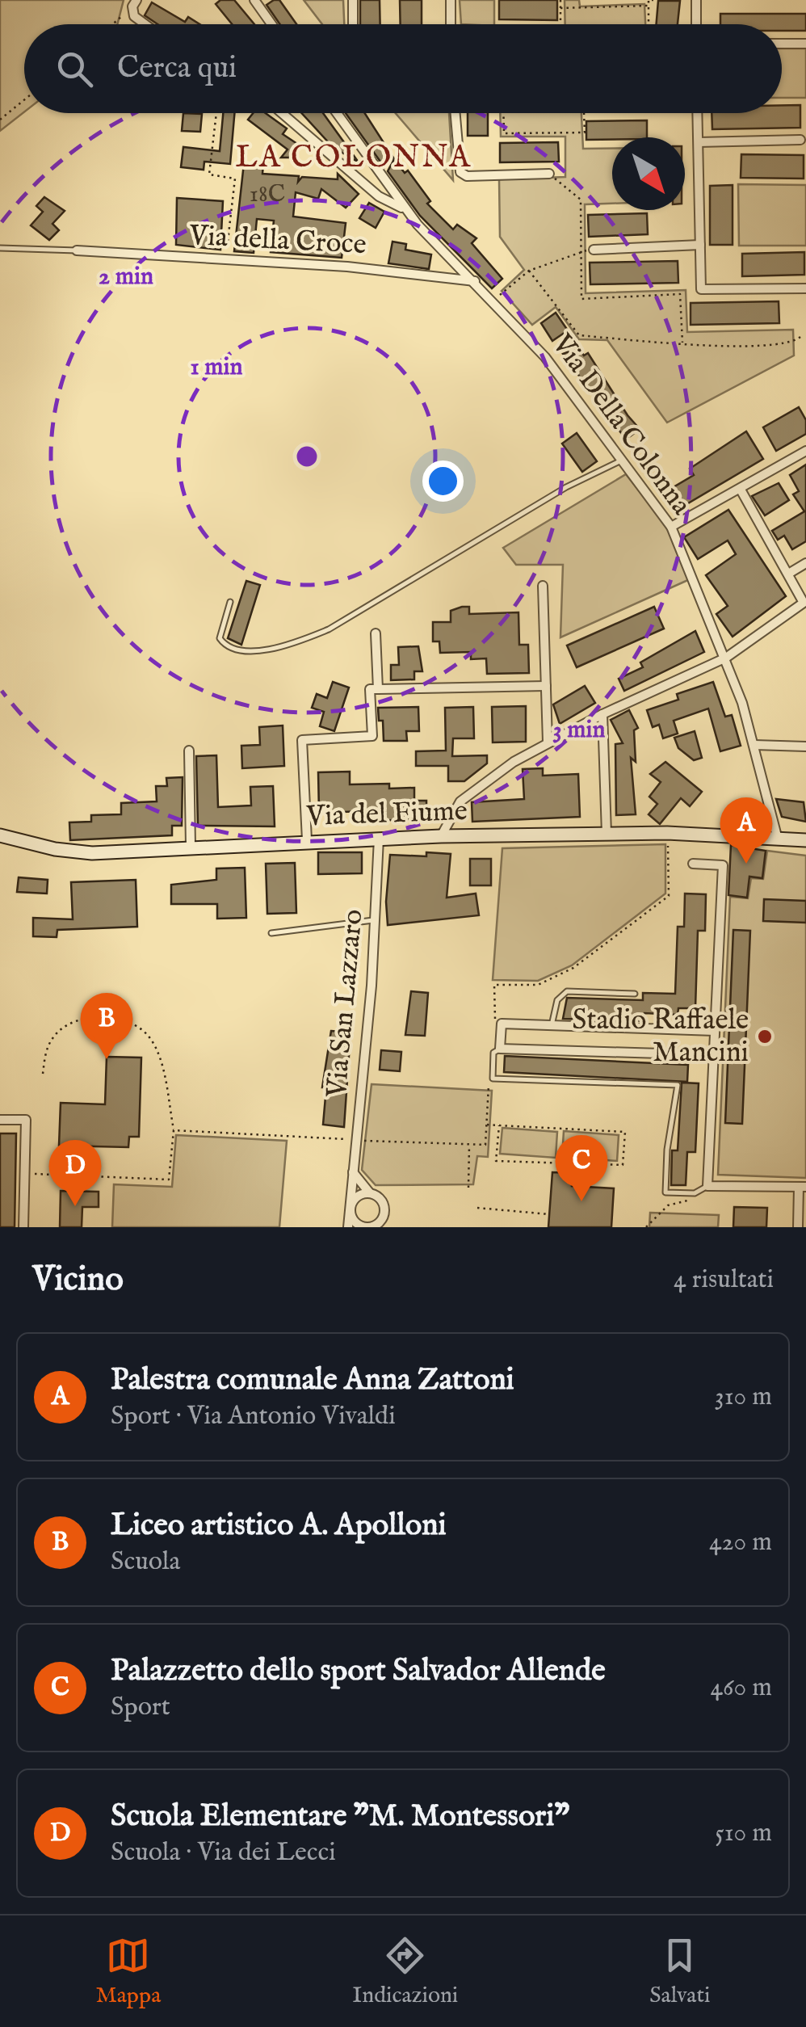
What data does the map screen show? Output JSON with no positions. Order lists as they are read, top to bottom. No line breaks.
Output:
{"streets":{"street":["Via della Croce","Via Della Colonna","Via del Fiume","Via San Lazzaro"]},"crossings":[["Via della Croce","Via Della Colonna"],["Via Della Colonna","Via del Fiume"],["Via del Fiume","Via San Lazzaro"]],"districts":["LA COLONNA"],"places":["Stadio Raffaele Mancini"],"house_numbers":["18C"],"north":"bottom right","page":{"search":"Cerca qui","pins":["A","B","C","D"],"heading":["Vicino","4 risultati"],"list":[{"mark":"A","name":"Palestra comunale Anna Zattoni","note":"Sport · Via Antonio Vivaldi","value":"310 m"},{"mark":"B","name":"Liceo artistico A. Apolloni","note":"Scuola","value":"420 m"},{"mark":"C","name":"Palazzetto dello sport Salvador Allende","note":"Sport","value":"460 m"},{"mark":"D","name":"Scuola Elementare \"M. Montessori\"","note":"Scuola · Via dei Lecci","value":"510 m"}],"nav":["Mappa","Indicazioni","Salvati"]},"rings":["2 min","1 min","3 min"]}
